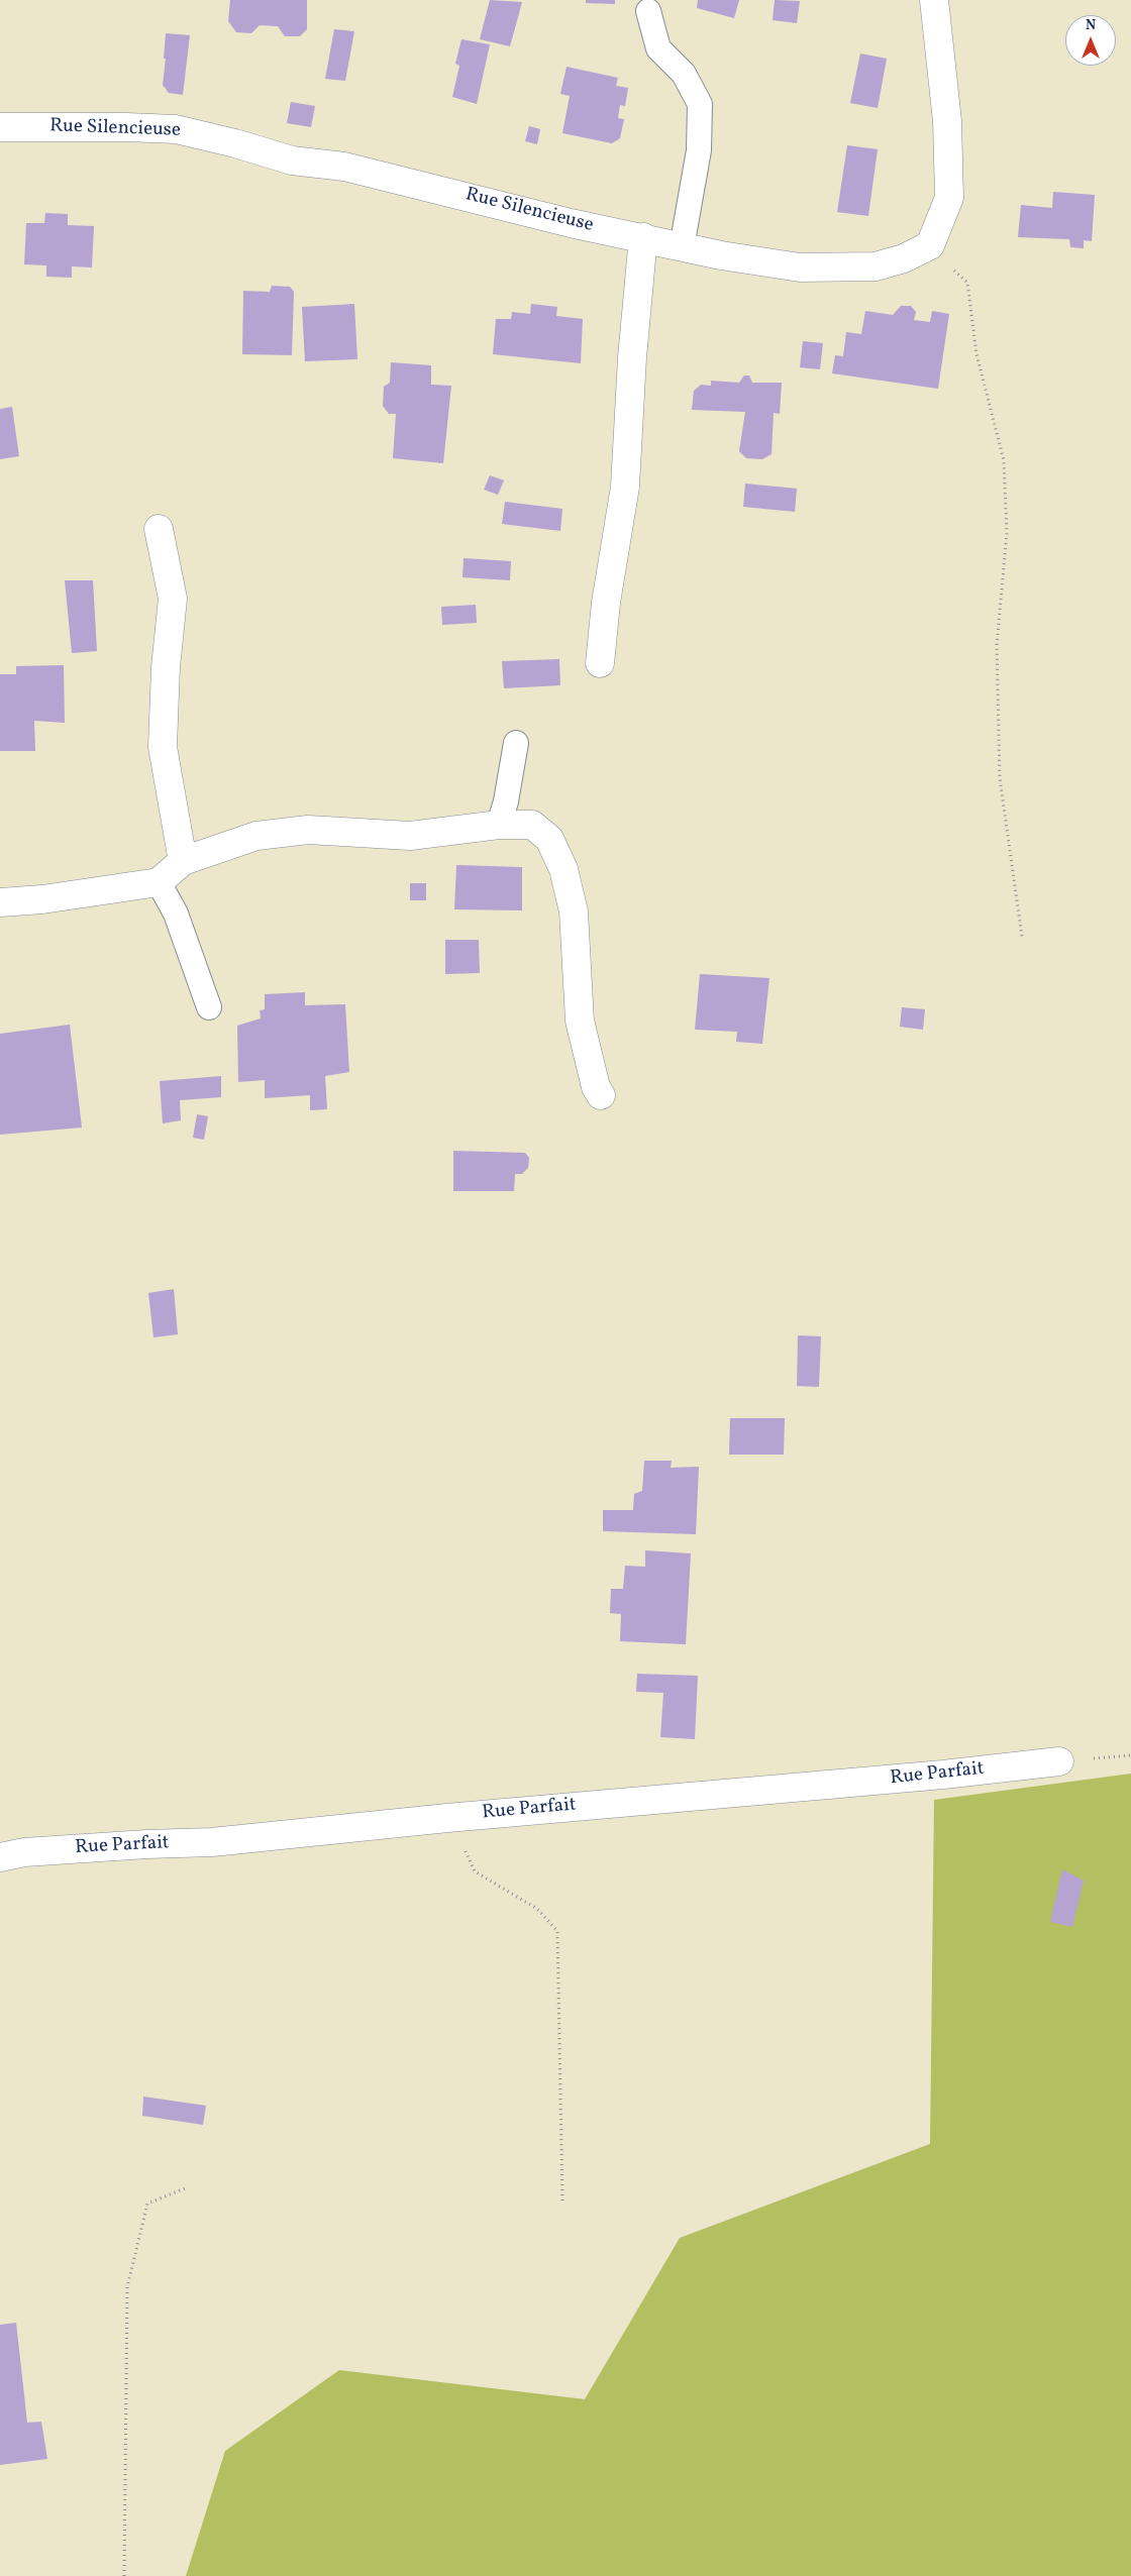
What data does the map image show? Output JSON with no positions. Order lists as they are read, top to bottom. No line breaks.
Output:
{"streets":{"street":["Rue Silencieuse","Rue Parfait"]},"north":"top"}
